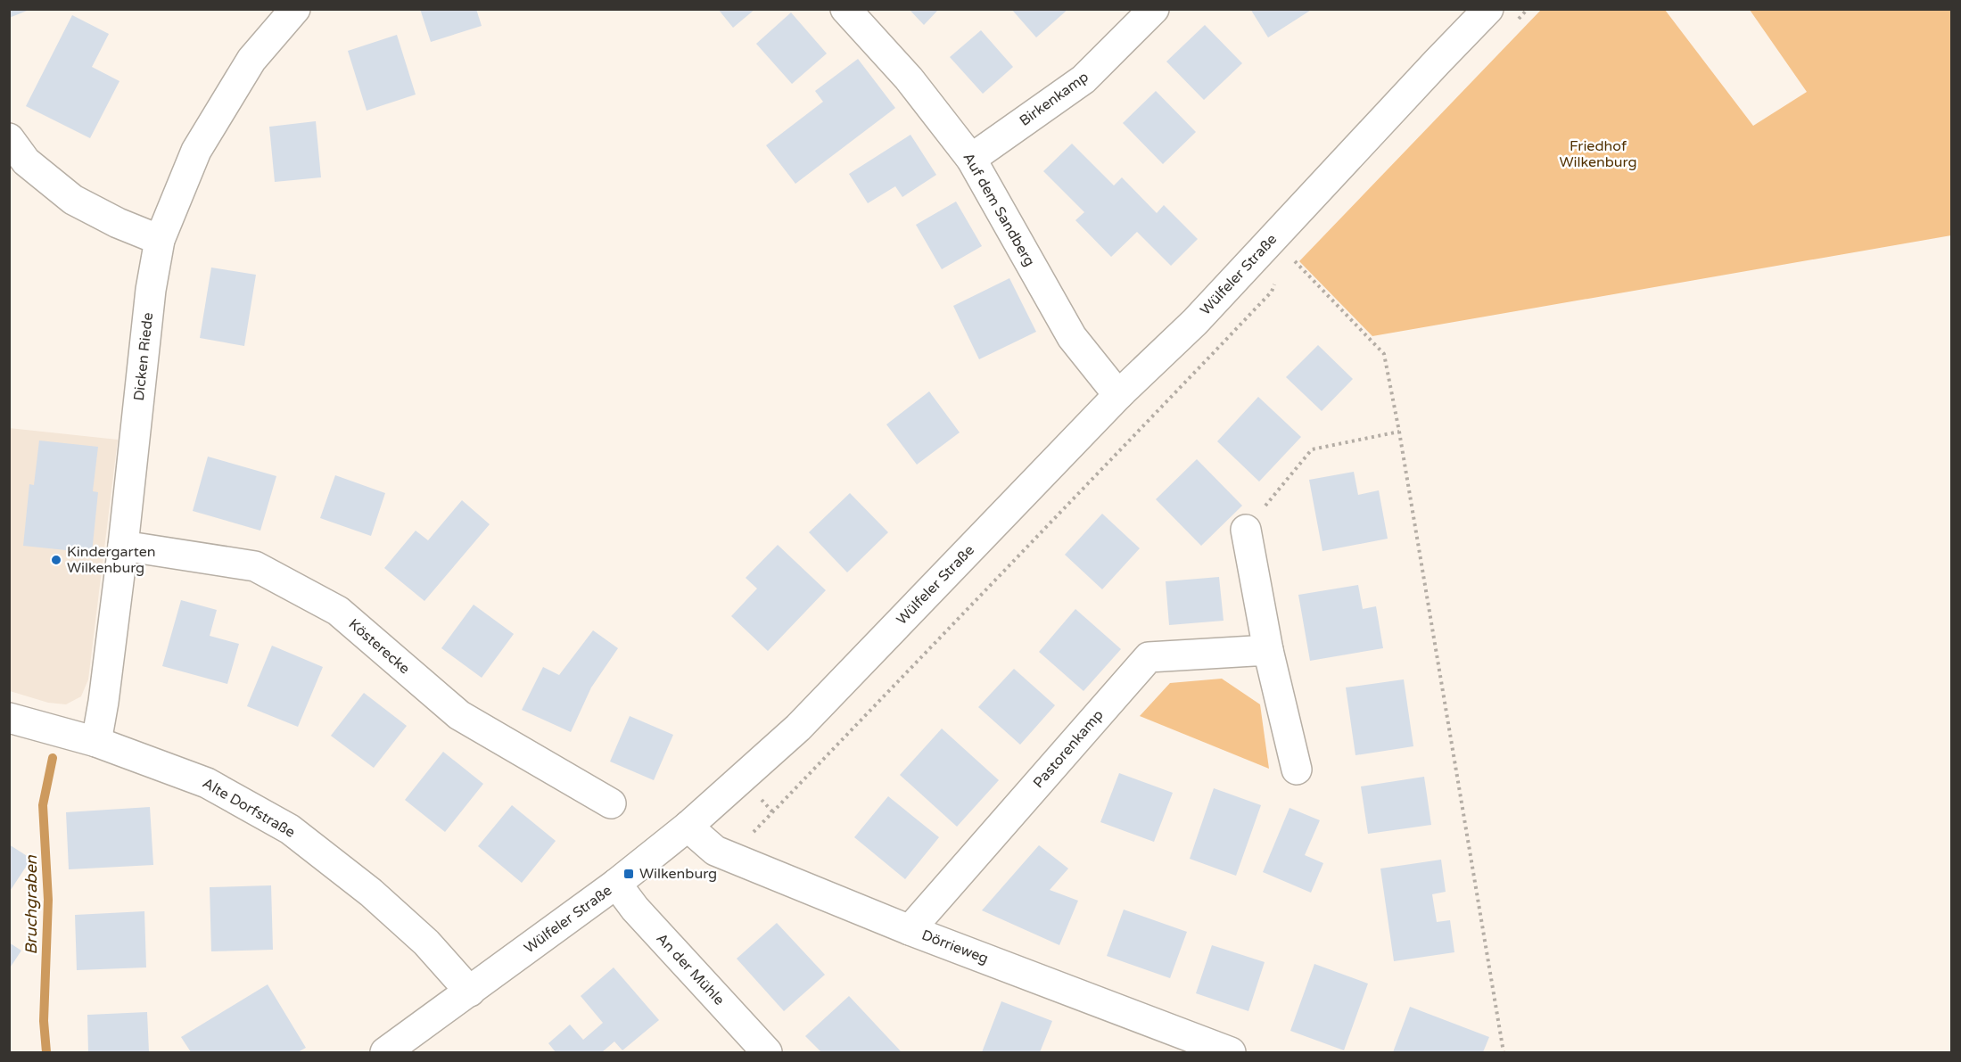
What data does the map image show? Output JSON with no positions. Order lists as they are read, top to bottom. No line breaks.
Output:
{"streets":{"street":["Birkenkamp","Auf dem Sandberg","Wülfeler Straße","Dicken Riede","Kösterecke","Pastorenkamp","Alte Dorfstraße","Dörrieweg","An der Mühle"]},"crossings":[["Birkenkamp","Auf dem Sandberg"],["Auf dem Sandberg","Wülfeler Straße"],["Wülfeler Straße","Alte Dorfstraße"],["Wülfeler Straße","Dörrieweg"],["Wülfeler Straße","An der Mühle"],["Dicken Riede","Kösterecke"],["Dicken Riede","Alte Dorfstraße"],["Pastorenkamp","Dörrieweg"]],"water":["Bruchgraben"],"parks":["Friedhof Wilkenburg"],"places":{"other":["Kindergarten Wilkenburg"],"transit":["Wilkenburg"]}}
